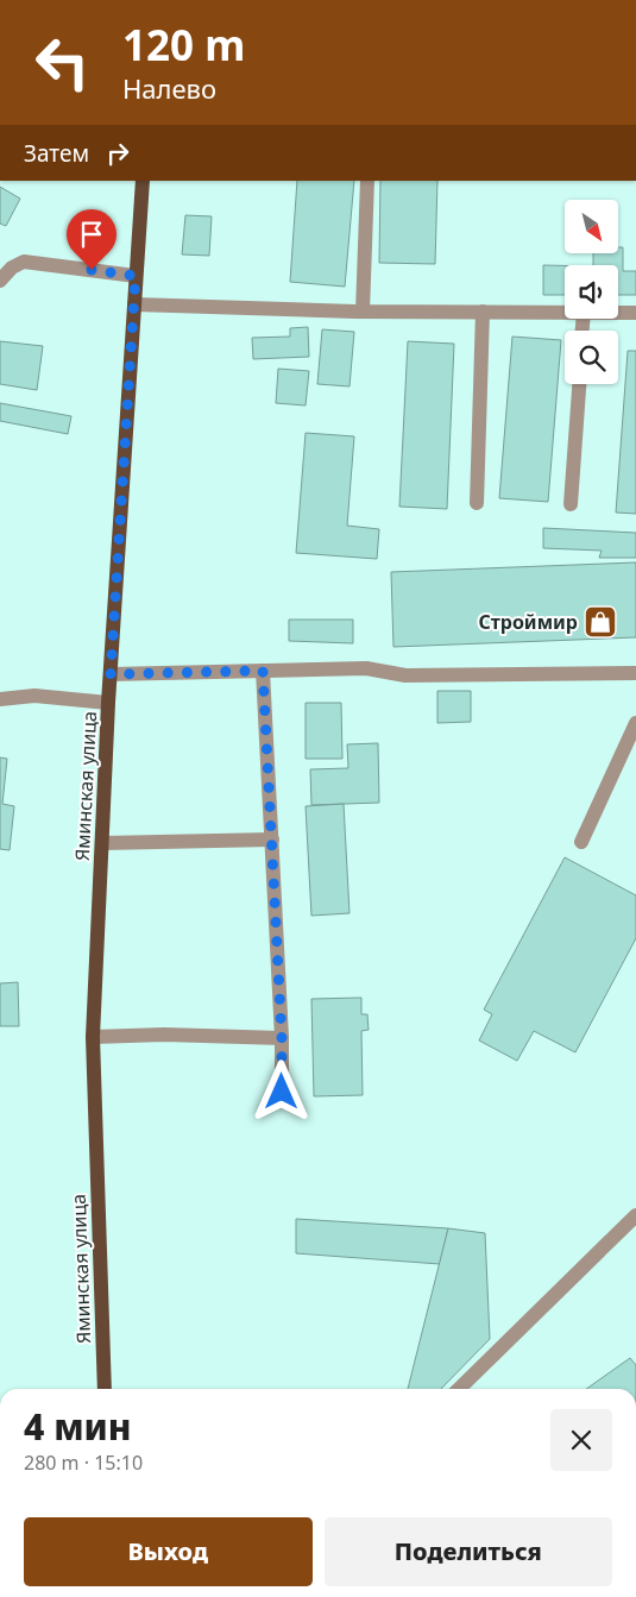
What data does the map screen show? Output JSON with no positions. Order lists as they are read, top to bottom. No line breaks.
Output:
{"streets":{"main road":["Яминская улица"]},"places":{"shop":["Строймир"]},"north":"bottom right","page":{"turn":["120 m","Налево"],"then":"Затем","heading":["4 мин","280 m · 15:10"],"buttons":["Выход","Поделиться"]}}
